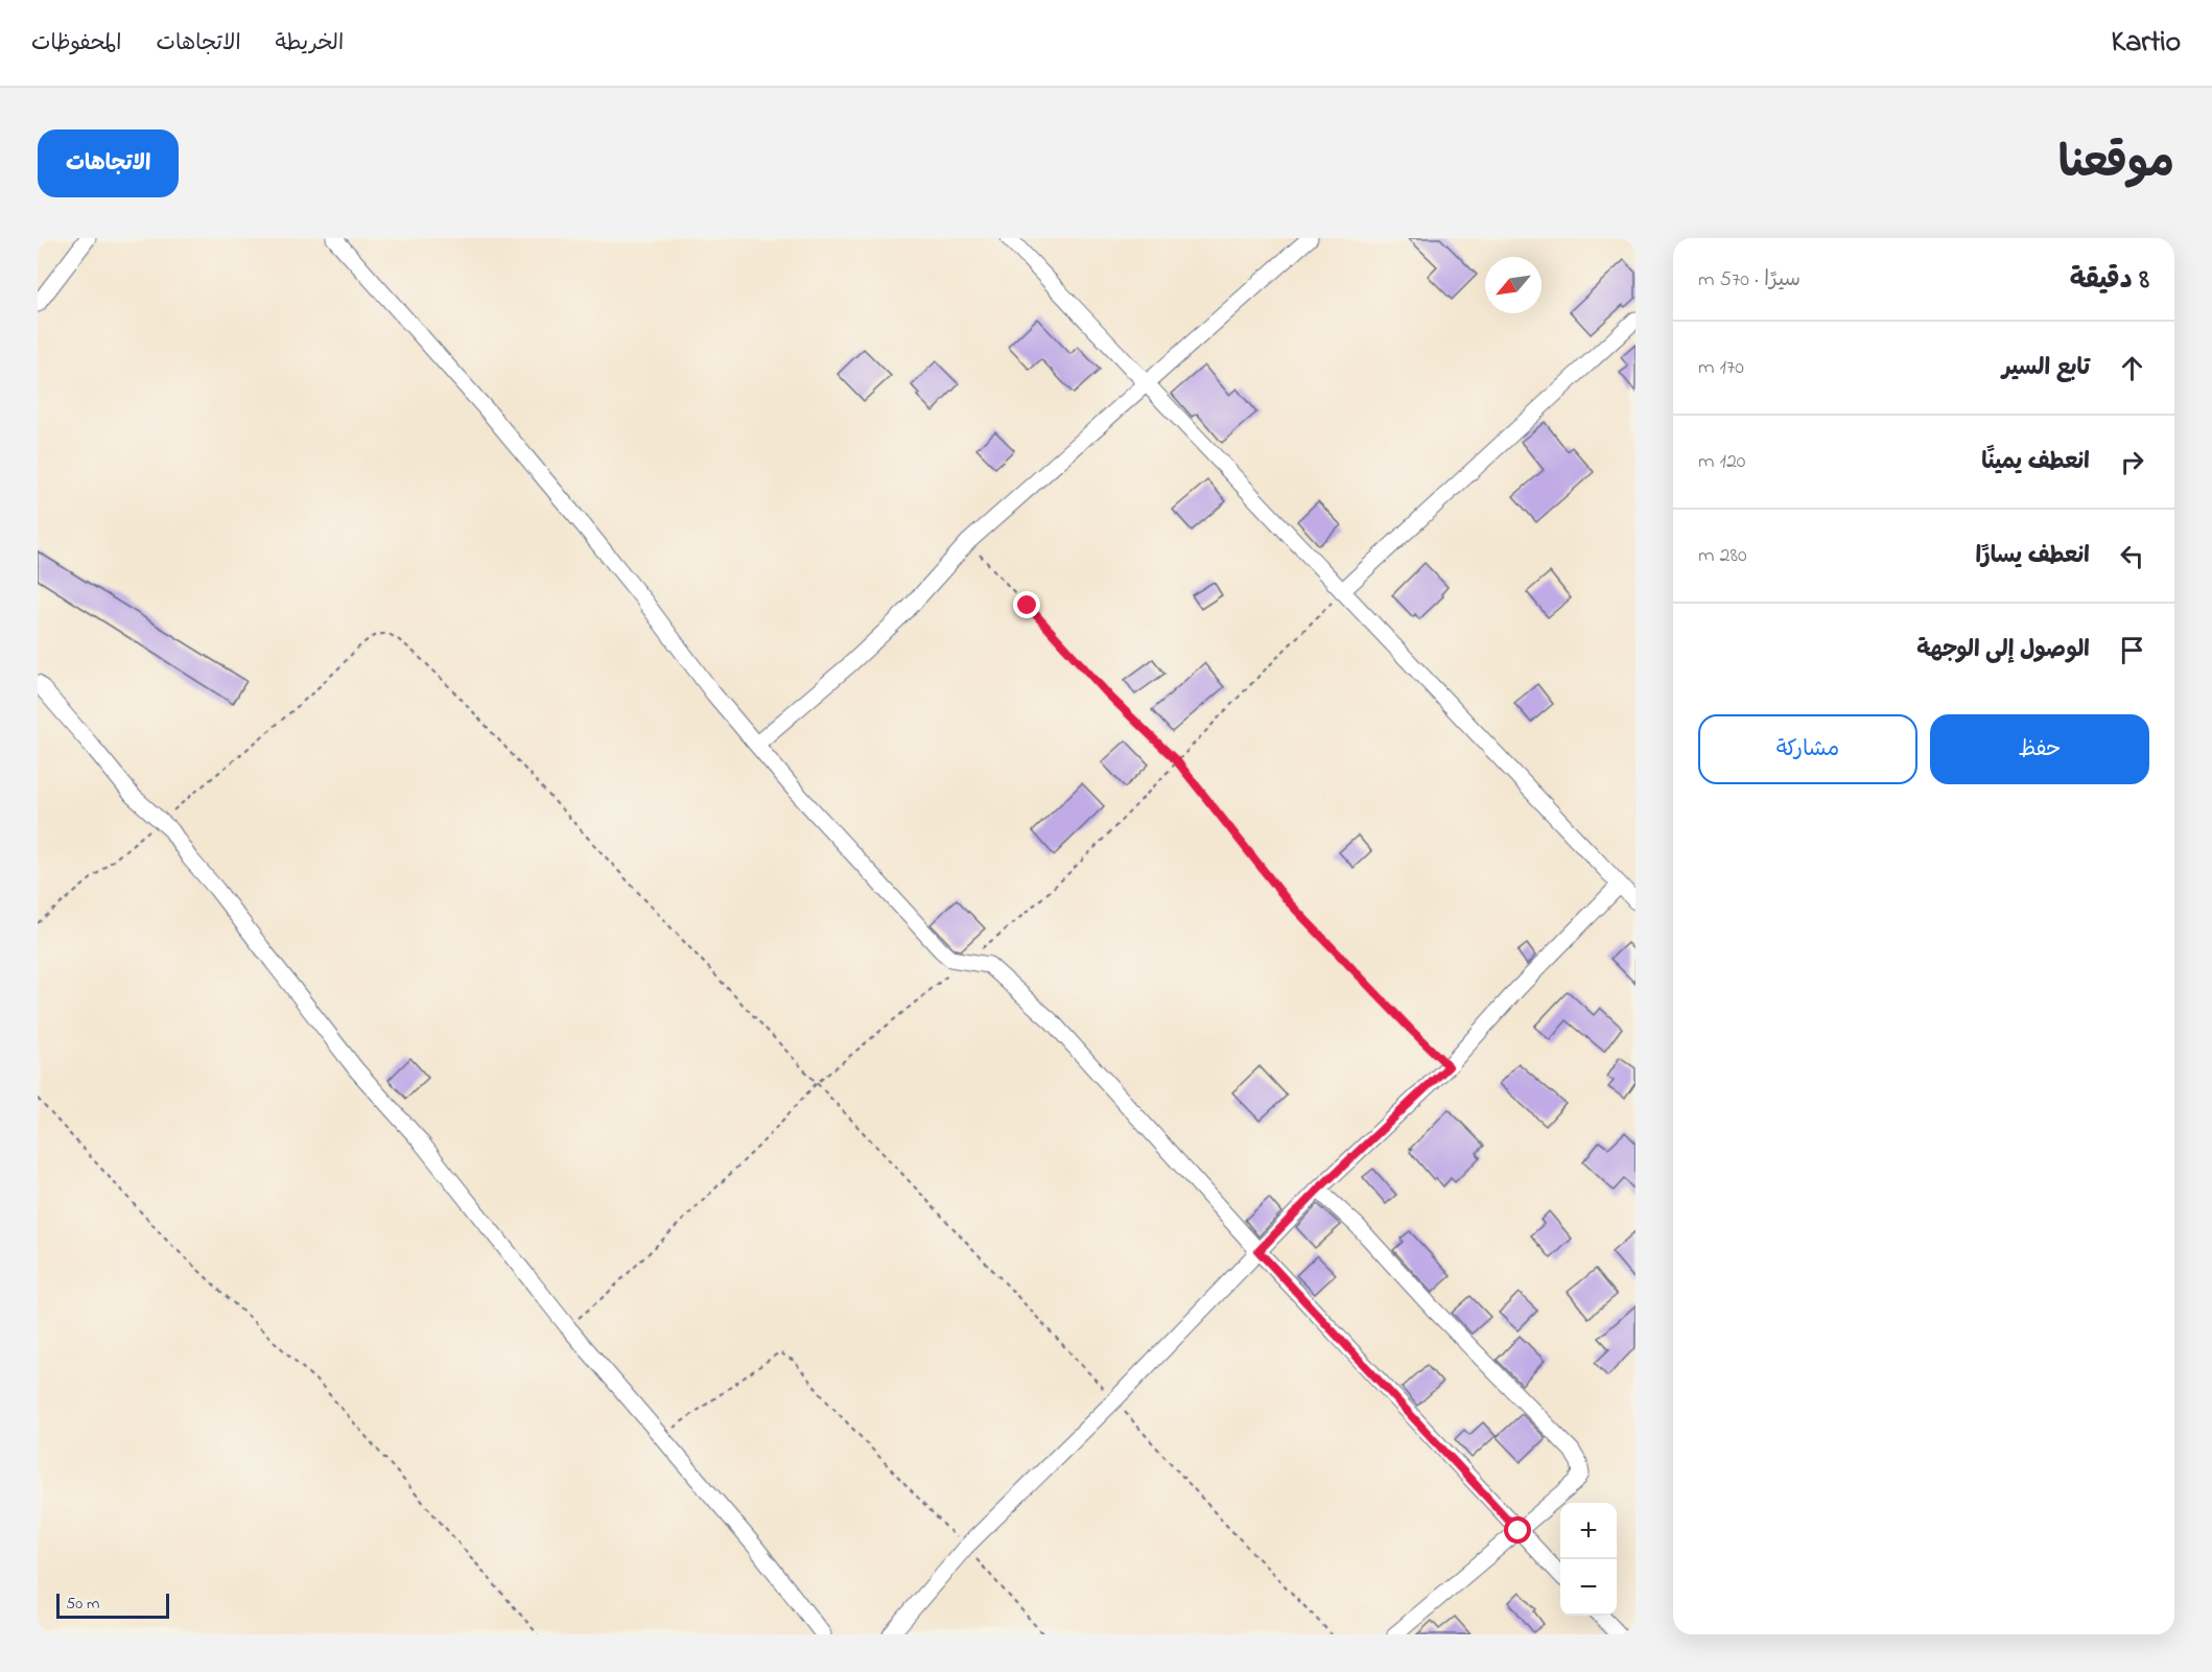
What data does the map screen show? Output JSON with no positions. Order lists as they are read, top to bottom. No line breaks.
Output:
{"scale_bar":"50 m","north":"bottom left","page":{"header":"Kartio","nav":["الخريطة","الاتجاهات","المحفوظات"],"title":"موقعنا","buttons":["الاتجاهات",["حفظ","مشاركة"]],"heading":["8 دقيقة","سيرًا · 570 m"],"list":[["تابع السير","170 m"],["انعطف يمينًا","120 m"],["انعطف يسارًا","280 m"],"الوصول إلى الوجهة"],"map_buttons":["+","−"],"scale":"50 m"}}
